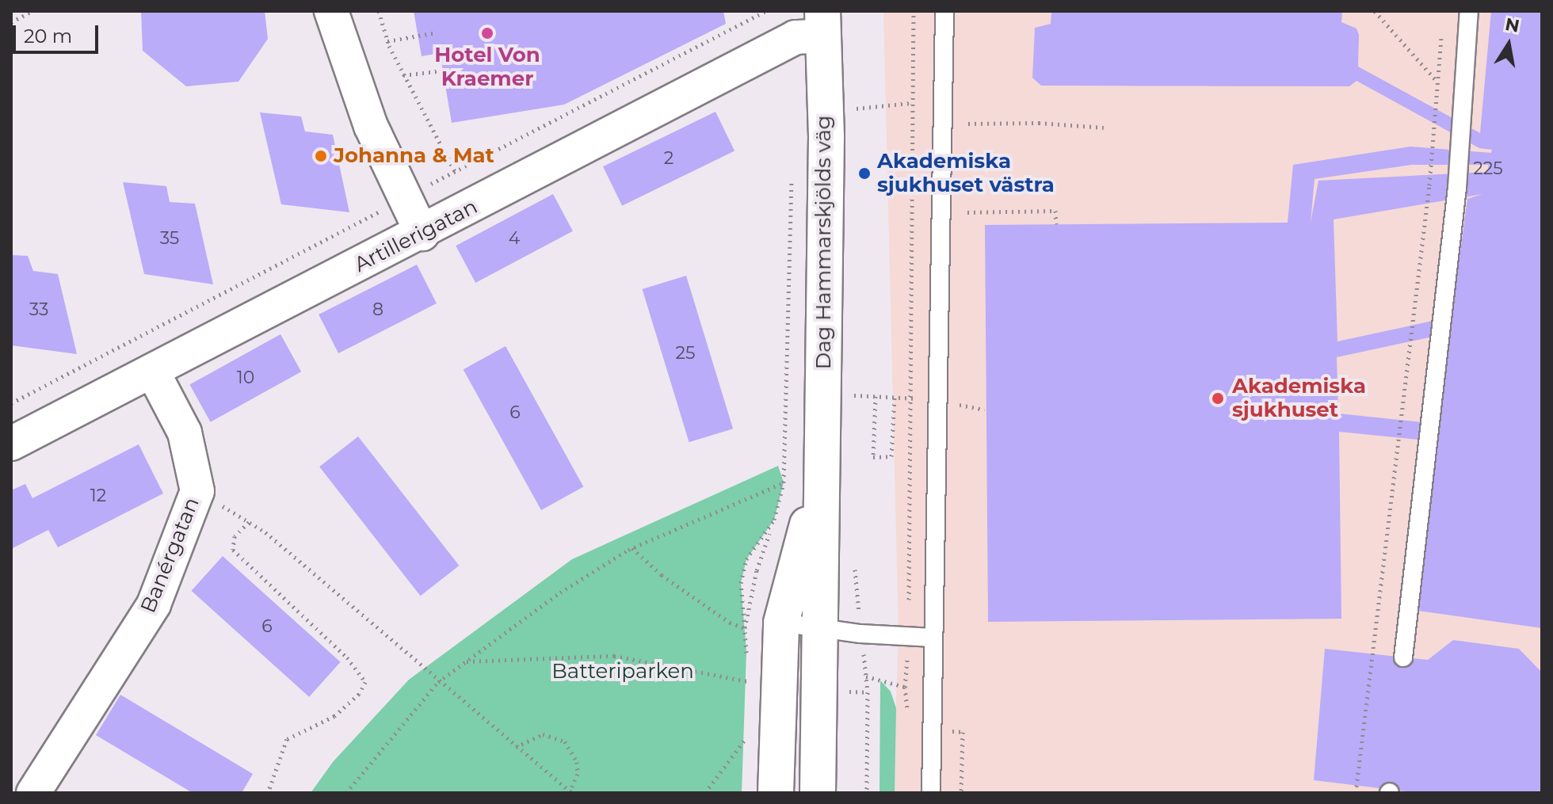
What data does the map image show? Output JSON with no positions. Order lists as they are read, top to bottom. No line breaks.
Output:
{"streets":{"street":["Artillerigatan","Dag Hammarskjölds väg","Banérgatan"]},"crossings":[["Artillerigatan","Dag Hammarskjölds väg"],["Artillerigatan","Banérgatan"]],"parks":["Batteriparken"],"places":["Hotel Von Kraemer","Johanna & Mat","Akademiska sjukhuset västra","Akademiska sjukhuset"],"house_numbers":["2","225","35","4","33","8","25","10","6","12","6"],"scale_bar":"20 m","north":"top"}
